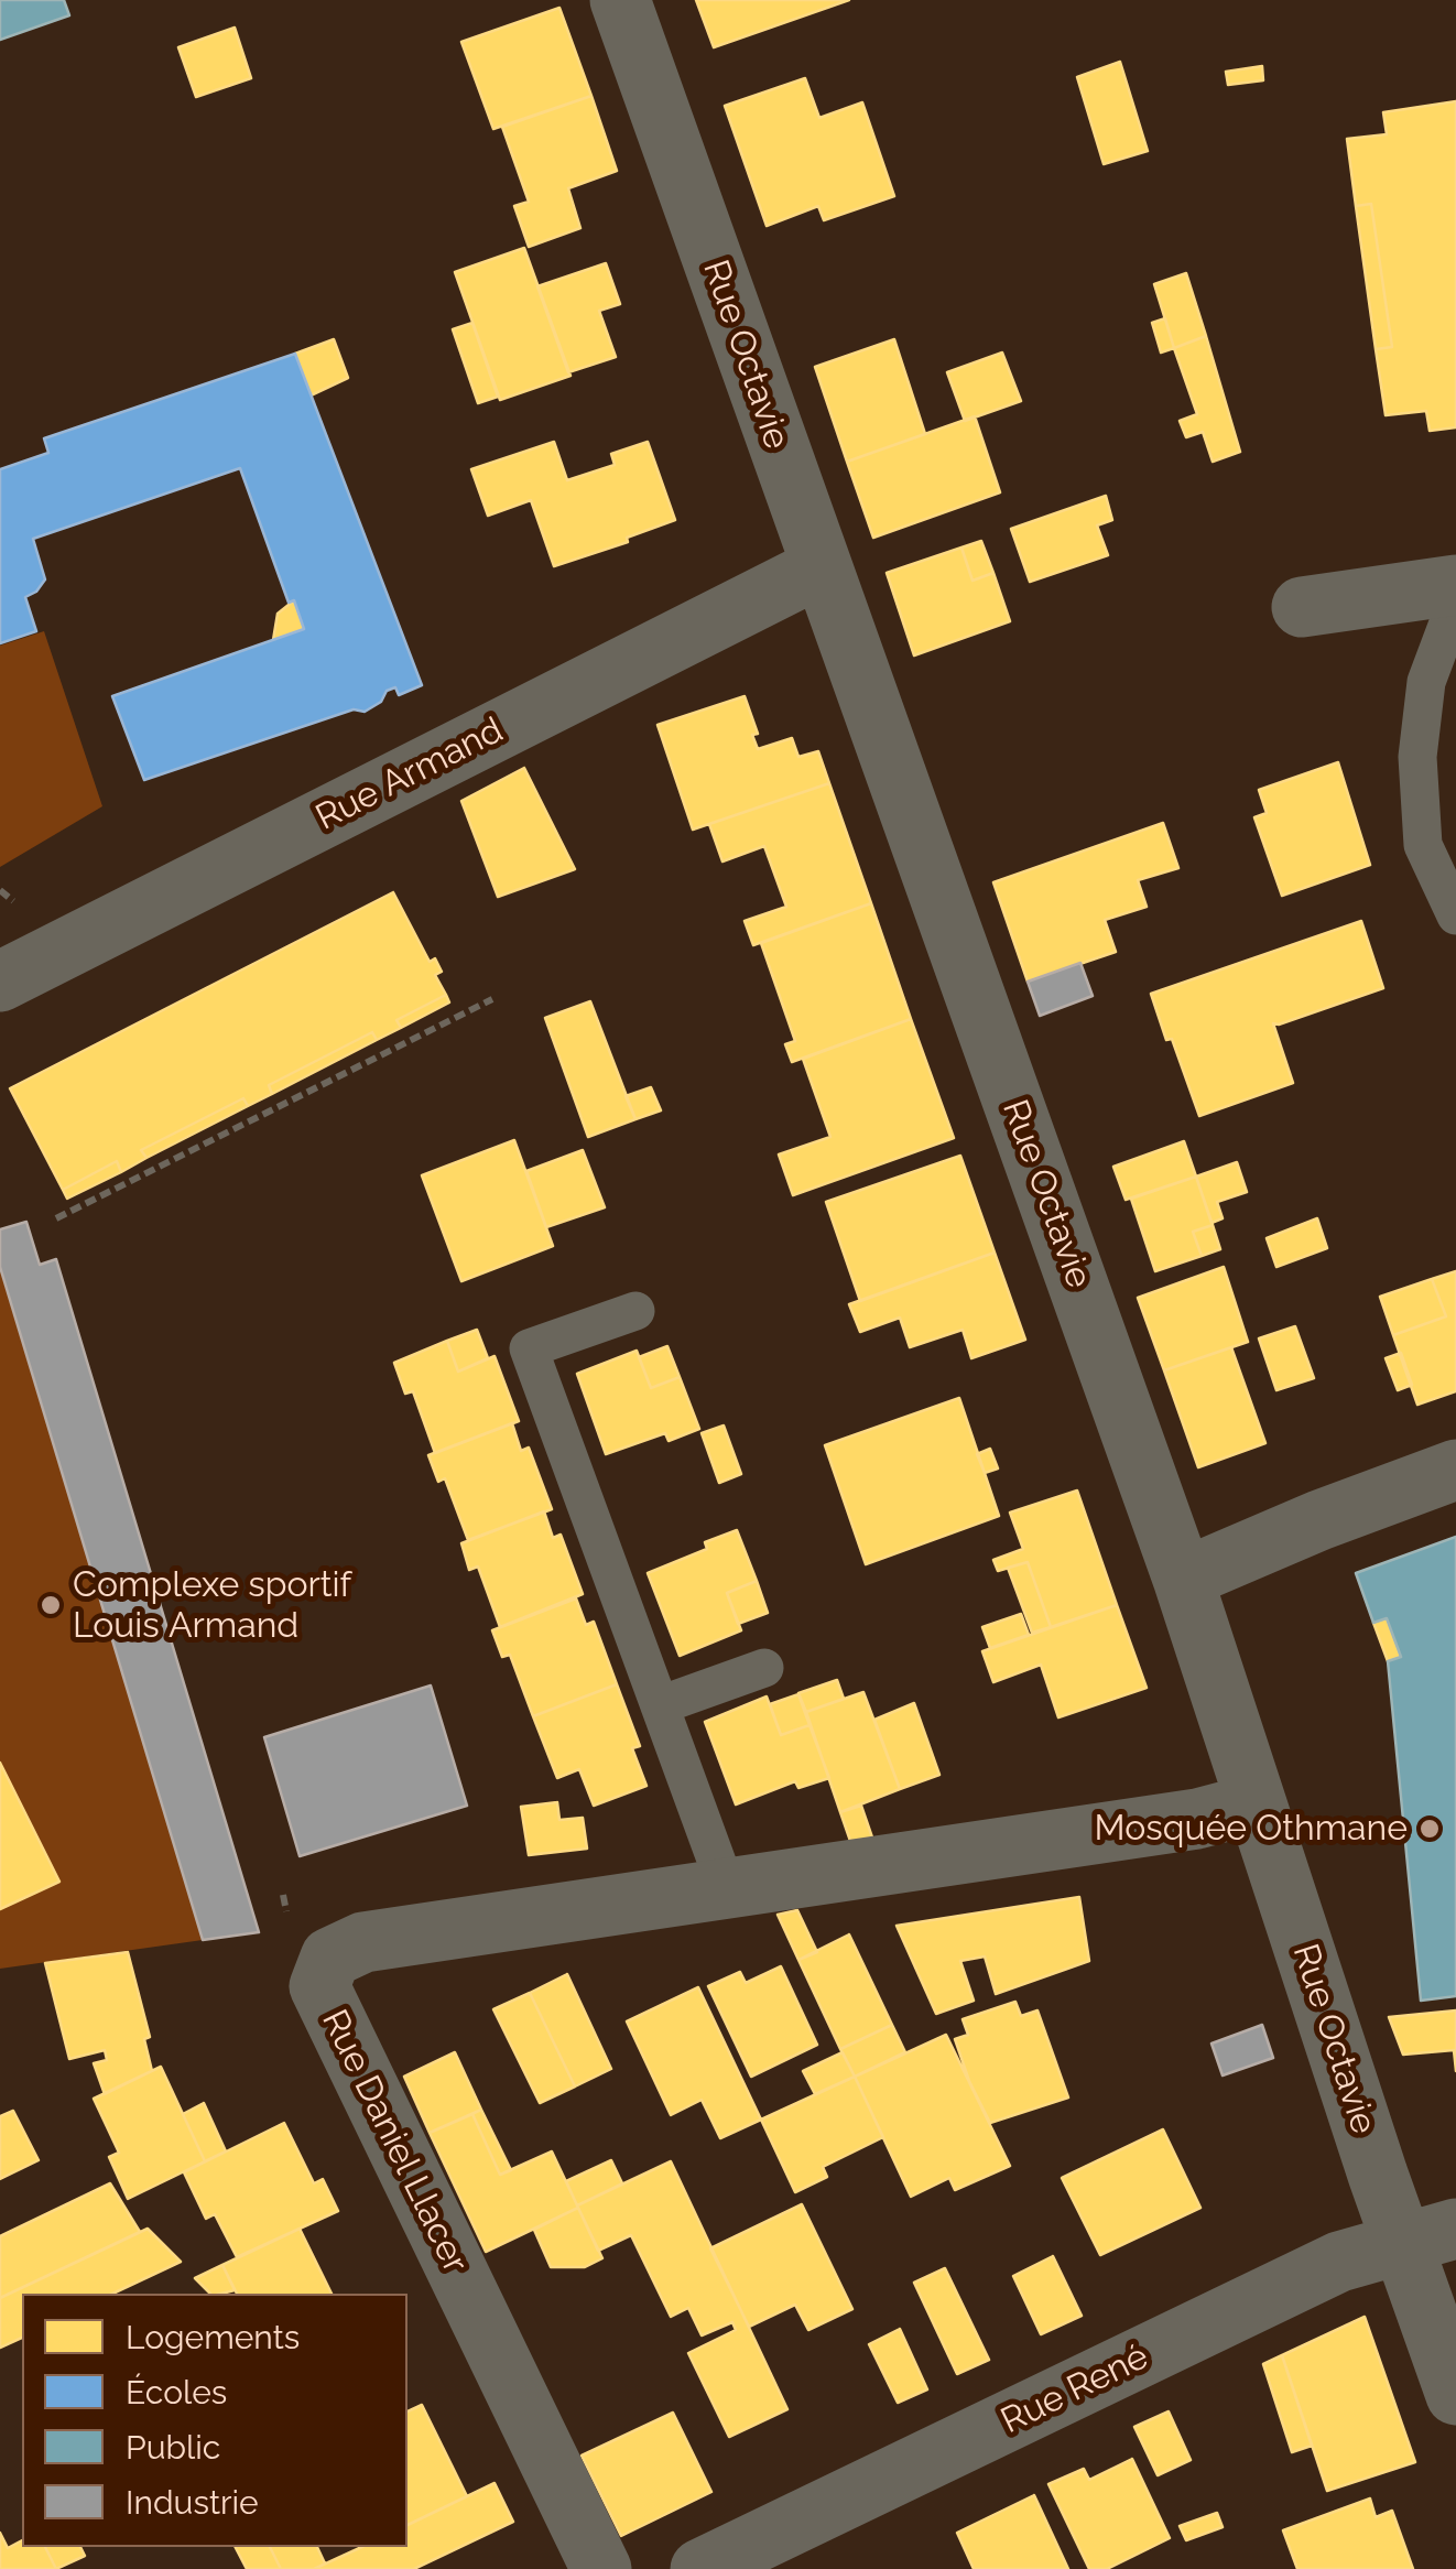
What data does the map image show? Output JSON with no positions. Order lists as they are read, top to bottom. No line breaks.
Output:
{"streets":{"street":["Rue Octavie","Rue Armand","Rue Daniel Llacer","Rue René"]},"crossings":[["Rue Octavie","Rue Armand"],["Rue Octavie","Rue Daniel Llacer"],["Rue Octavie","Rue René"]],"places":["Complexe sportif Louis Armand","Mosquée Othmane"],"legend":["Logements","Écoles","Public","Industrie"]}
